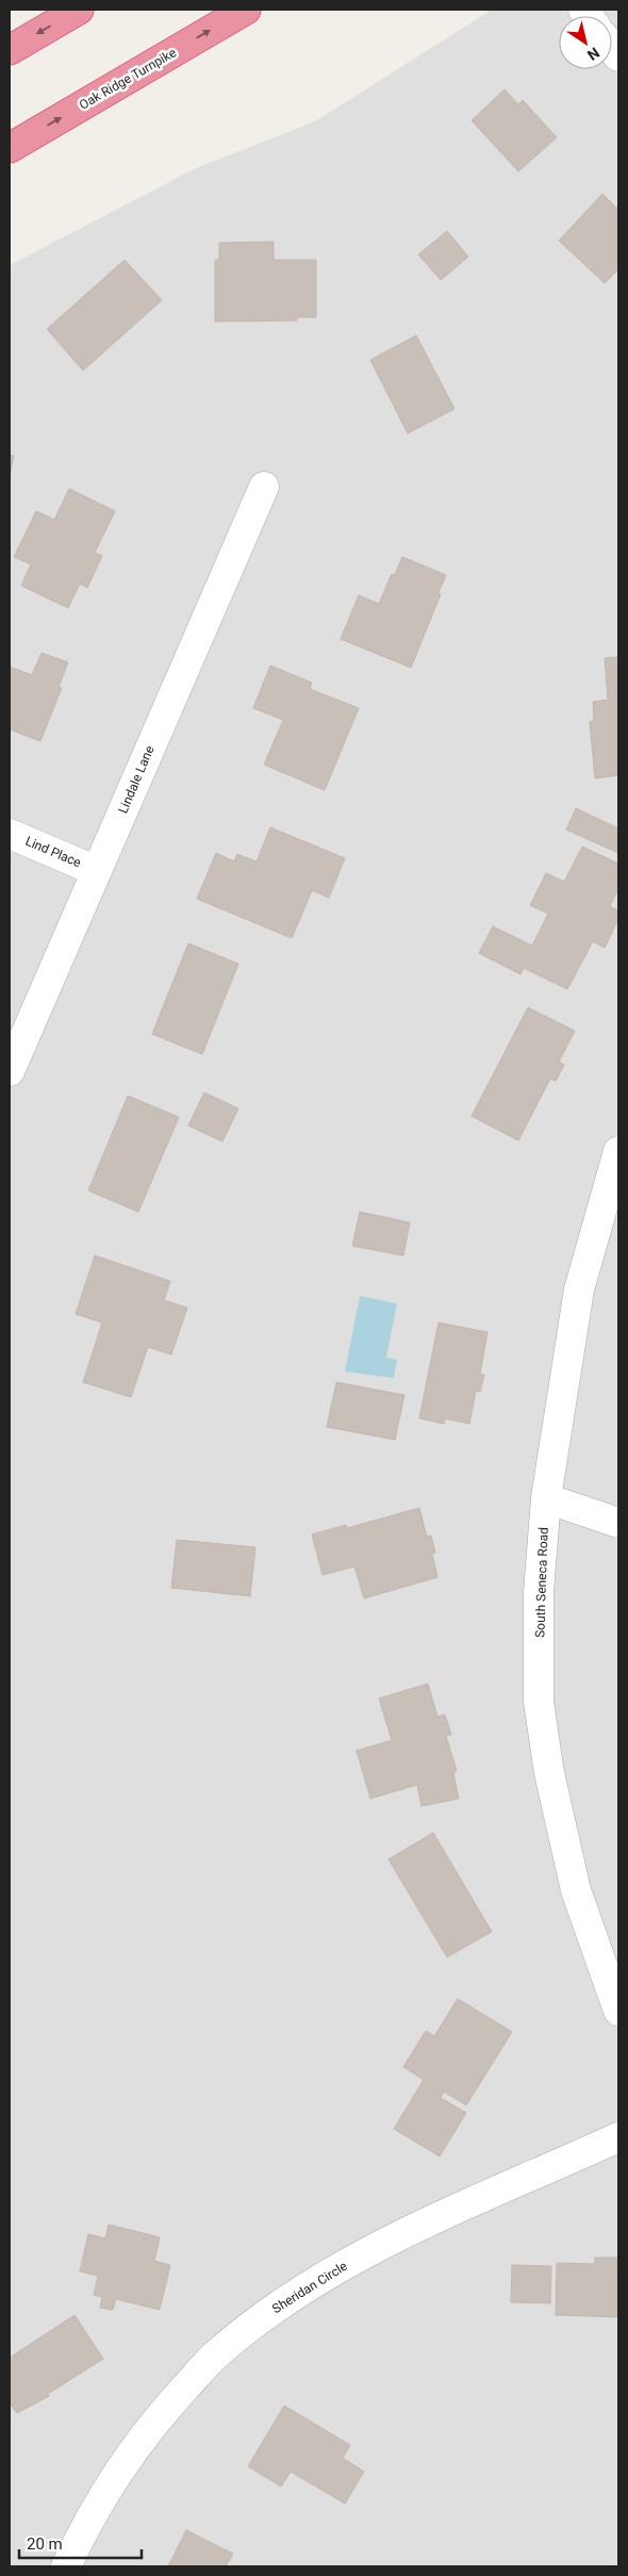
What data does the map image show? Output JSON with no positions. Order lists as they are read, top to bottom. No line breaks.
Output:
{"streets":{"highway":["Oak Ridge Turnpike"],"street":["Lindale Lane","Lind Place","South Seneca Road","Sheridan Circle"]},"crossings":[["Lindale Lane","Lind Place"]],"scale_bar":"20 m","north":"bottom right"}
